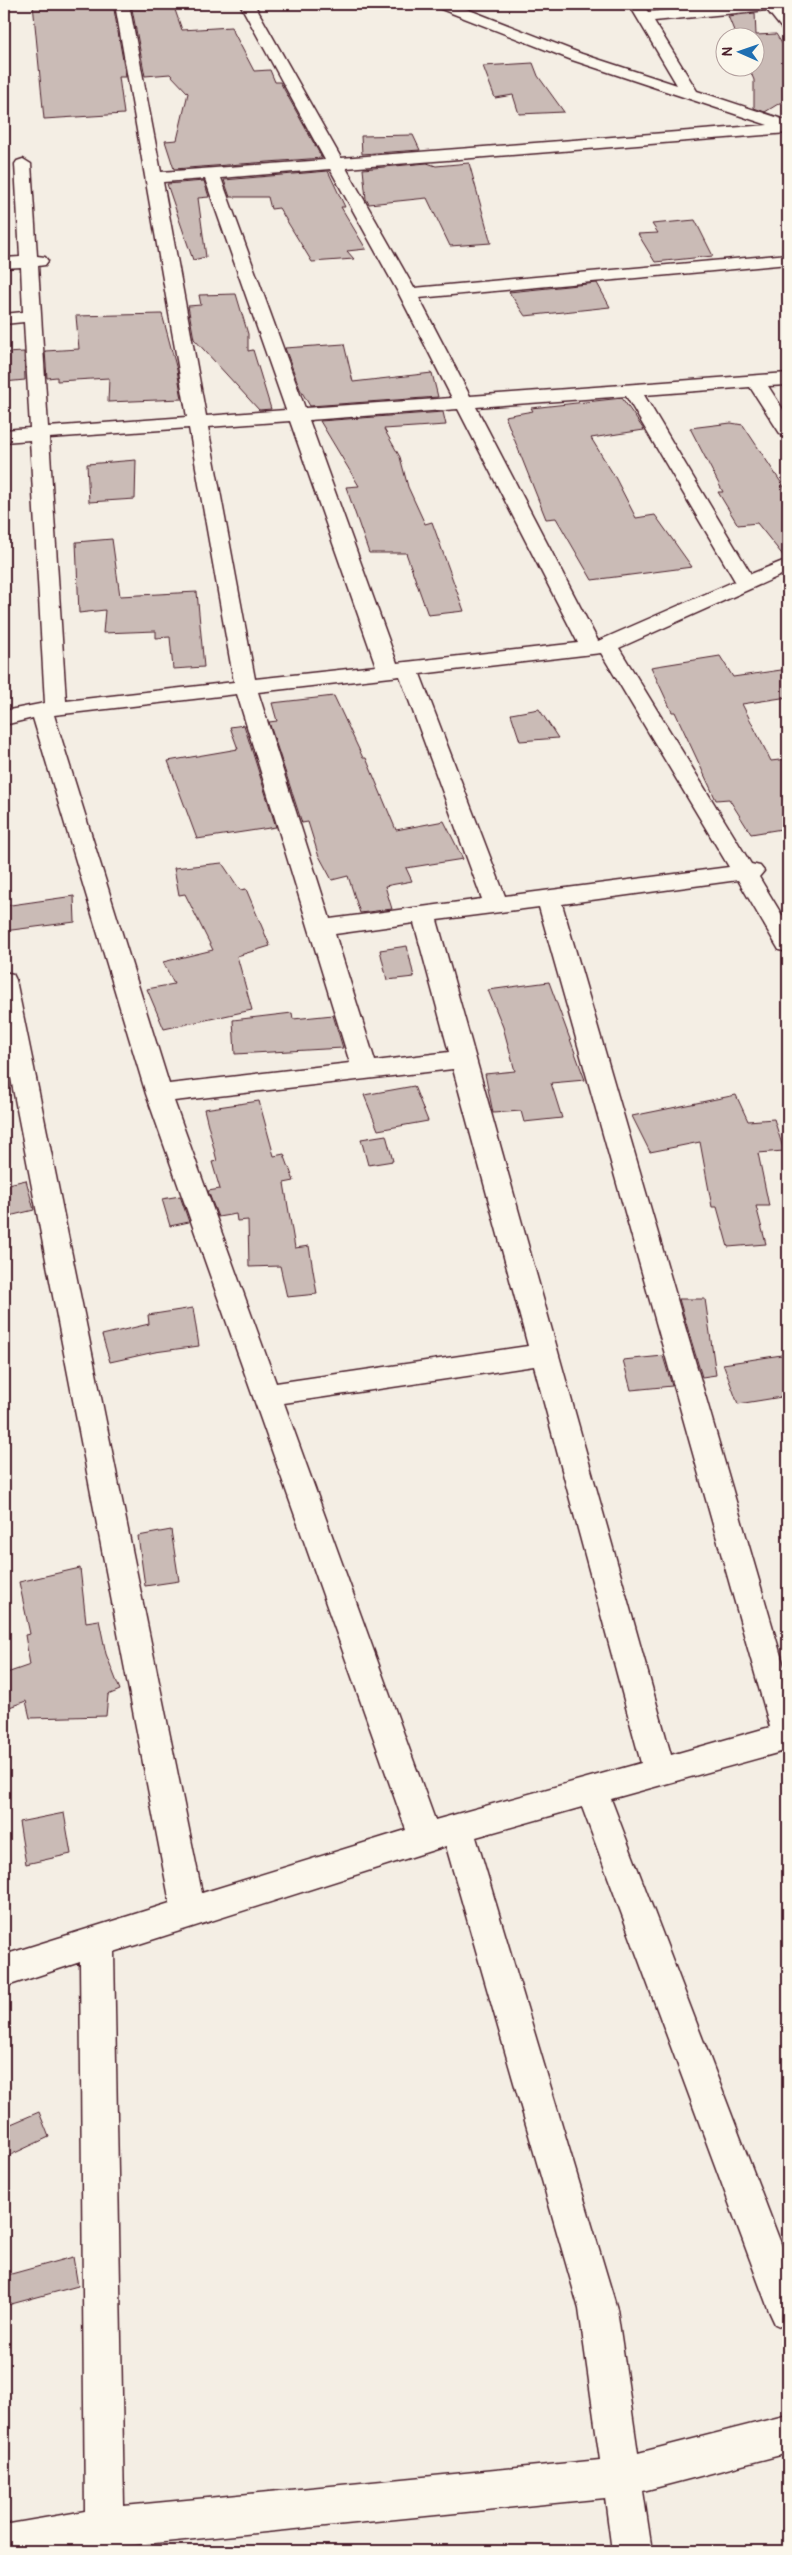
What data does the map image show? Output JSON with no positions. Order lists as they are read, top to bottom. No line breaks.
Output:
{"north":"left"}
